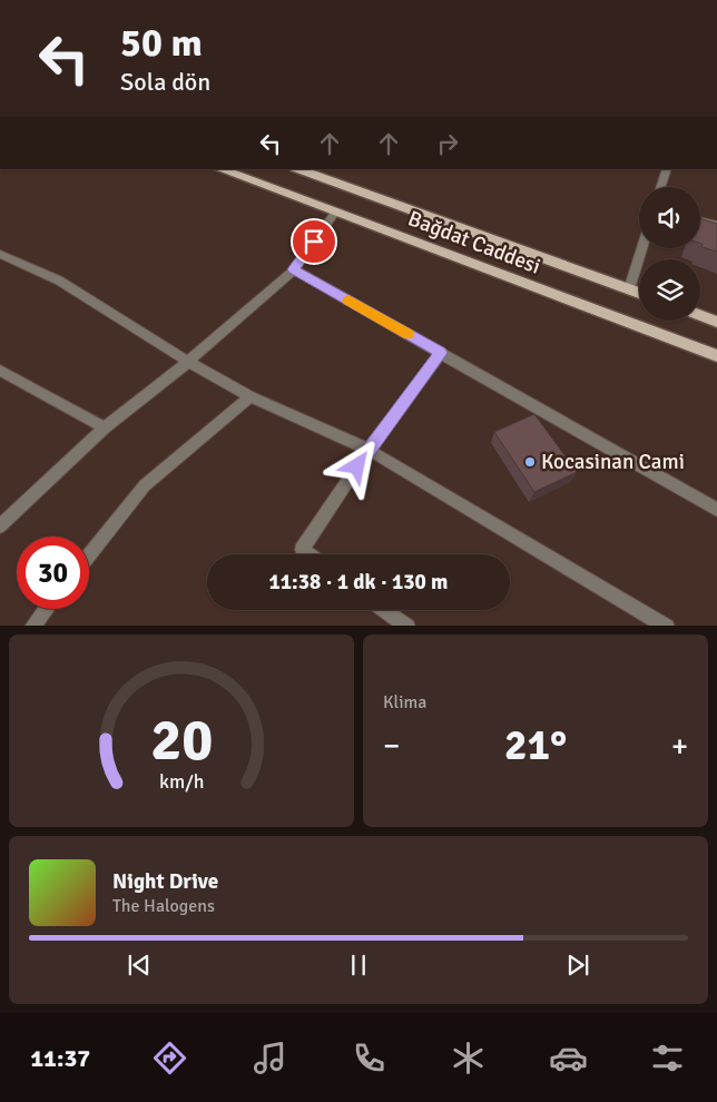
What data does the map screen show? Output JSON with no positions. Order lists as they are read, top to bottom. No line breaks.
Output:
{"streets":{"main road":["Bağdat Caddesi"]},"places":["Kocasinan Cami"],"page":{"turn":["50 m","Sola dön"],"limit":"30","trip":"11:38 · 1 dk · 130 m","tile":"Klima","heat":["−","21°","+"],"song":["Night Drive","The Halogens"],"tabs":"11:37","gauge":["20","km/h"]}}
